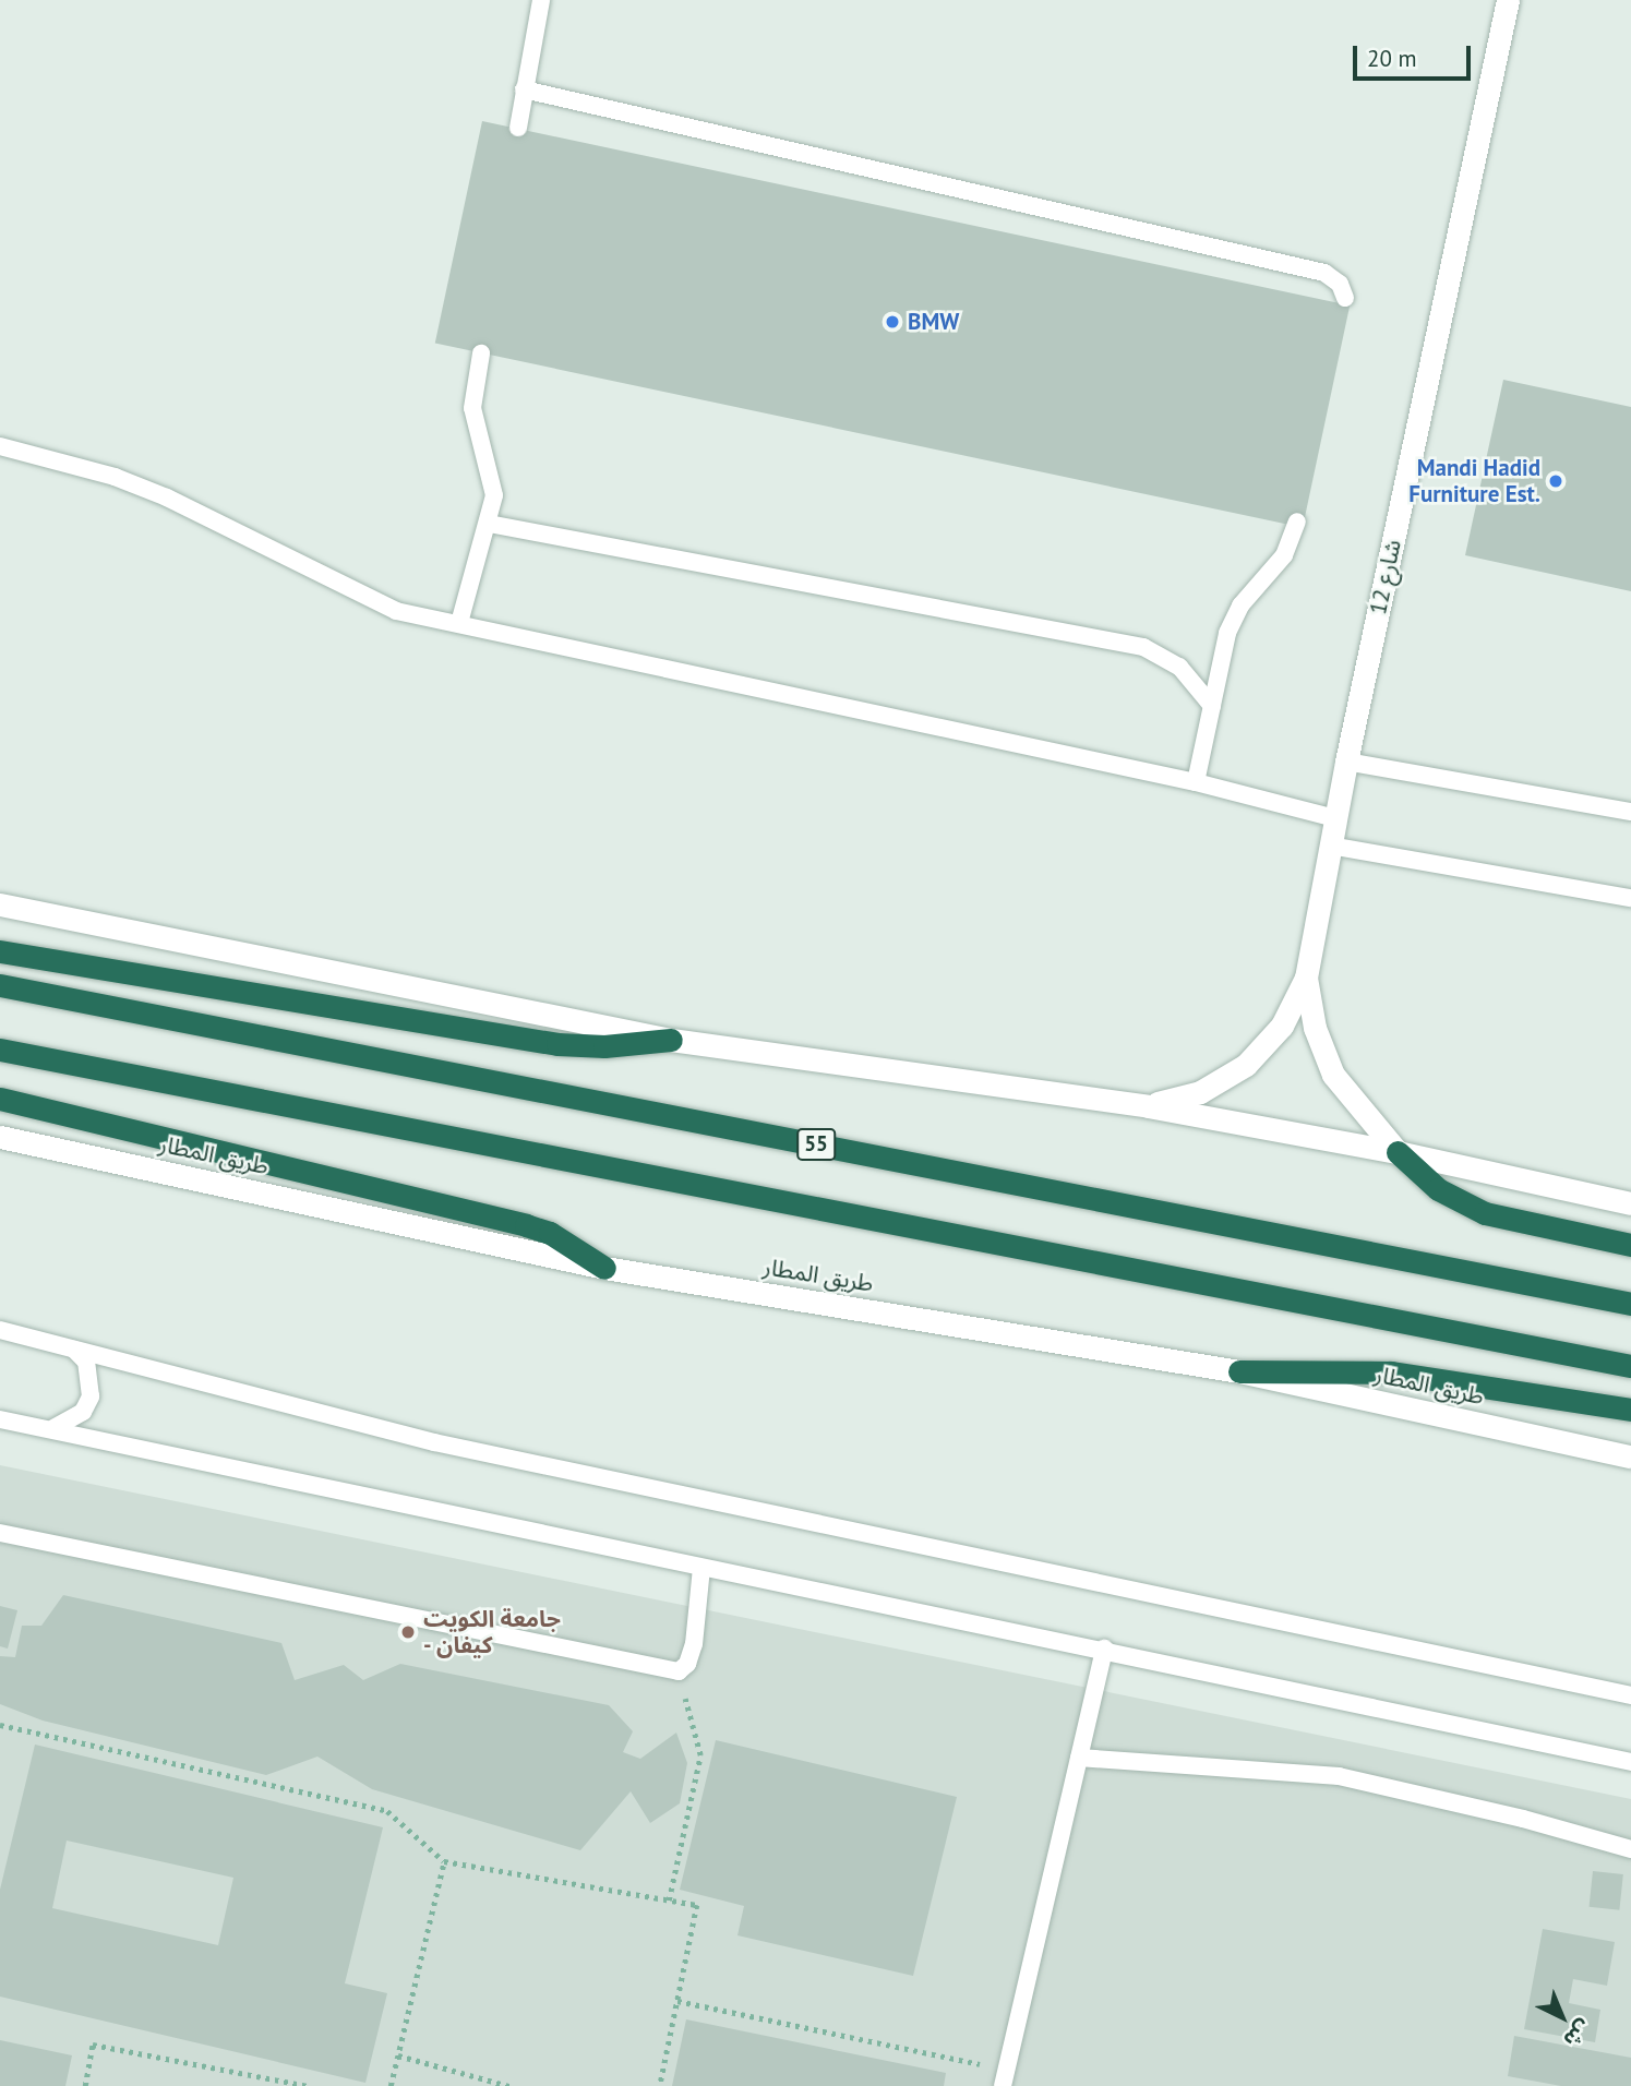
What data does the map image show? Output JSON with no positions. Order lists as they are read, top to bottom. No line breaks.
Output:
{"streets":{"highway":["55"],"main road":["شارع 12","طريق المطار"]},"places":["BMW","Mandi Hadid Furniture Est.","جامعة الكويت - كيفان"],"scale_bar":"20 m","north":"bottom right"}
